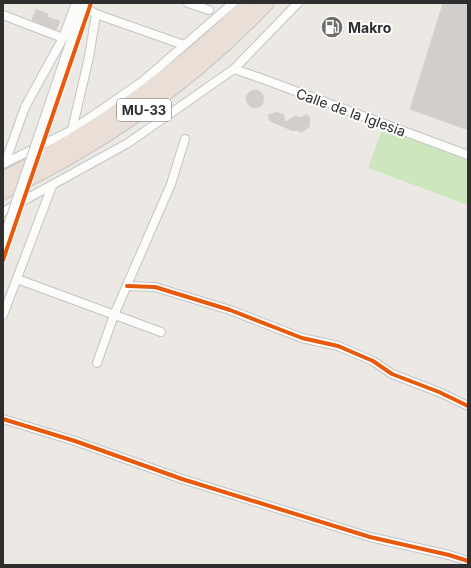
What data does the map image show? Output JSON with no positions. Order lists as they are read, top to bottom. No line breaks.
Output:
{"streets":{"highway":["MU-33"],"street":["Calle de la Iglesia"]},"places":{"fuel station":["Makro"]}}
